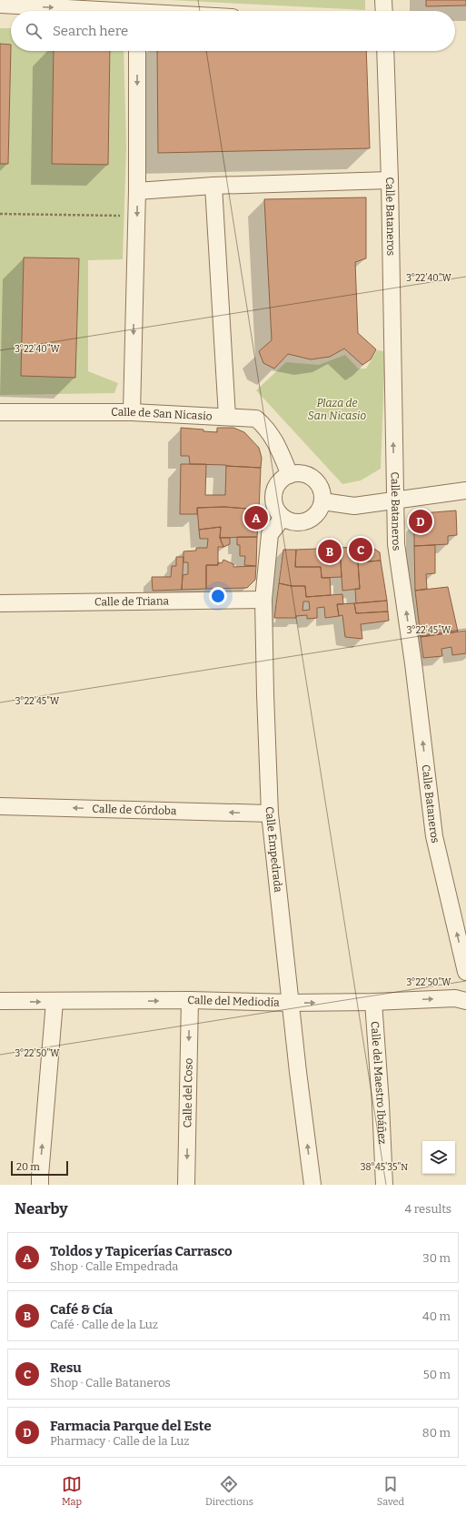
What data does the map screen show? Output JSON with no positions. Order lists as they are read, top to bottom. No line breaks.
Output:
{"streets":{"street":["Calle Bataneros","Calle de San Nicasio","Calle de Triana","Calle de Córdoba","Calle Empedrada","Calle del Mediodía","Calle del Maestro Ibáñez","Calle del Coso"]},"crossings":[["Calle de San Nicasio","Calle Empedrada"],["Calle de Triana","Calle Empedrada"],["Calle de Córdoba","Calle Empedrada"],["Calle Empedrada","Calle del Mediodía"],["Calle del Mediodía","Calle del Maestro Ibáñez"],["Calle del Mediodía","Calle del Coso"]],"one_way":["Calle Bataneros","Calle de Córdoba","Calle del Mediodía"],"parks":["Plaza de San Nicasio"],"scale_bar":"20 m","page":{"search":"Search here","pins":["A","D","C","B"],"scale":"20 m","heading":["Nearby","4 results"],"list":[{"mark":"A","name":"Toldos y Tapicerías Carrasco","note":"Shop · Calle Empedrada","value":"30 m"},{"mark":"B","name":"Café & Cía","note":"Café · Calle de la Luz","value":"40 m"},{"mark":"C","name":"Resu","note":"Shop · Calle Bataneros","value":"50 m"},{"mark":"D","name":"Farmacia Parque del Este","note":"Pharmacy · Calle de la Luz","value":"80 m"}],"nav":["Map","Directions","Saved"]},"coordinates":["3°22'40\"W","3°22'45\"W","3°22'50\"W","38°45'35\"N"]}
